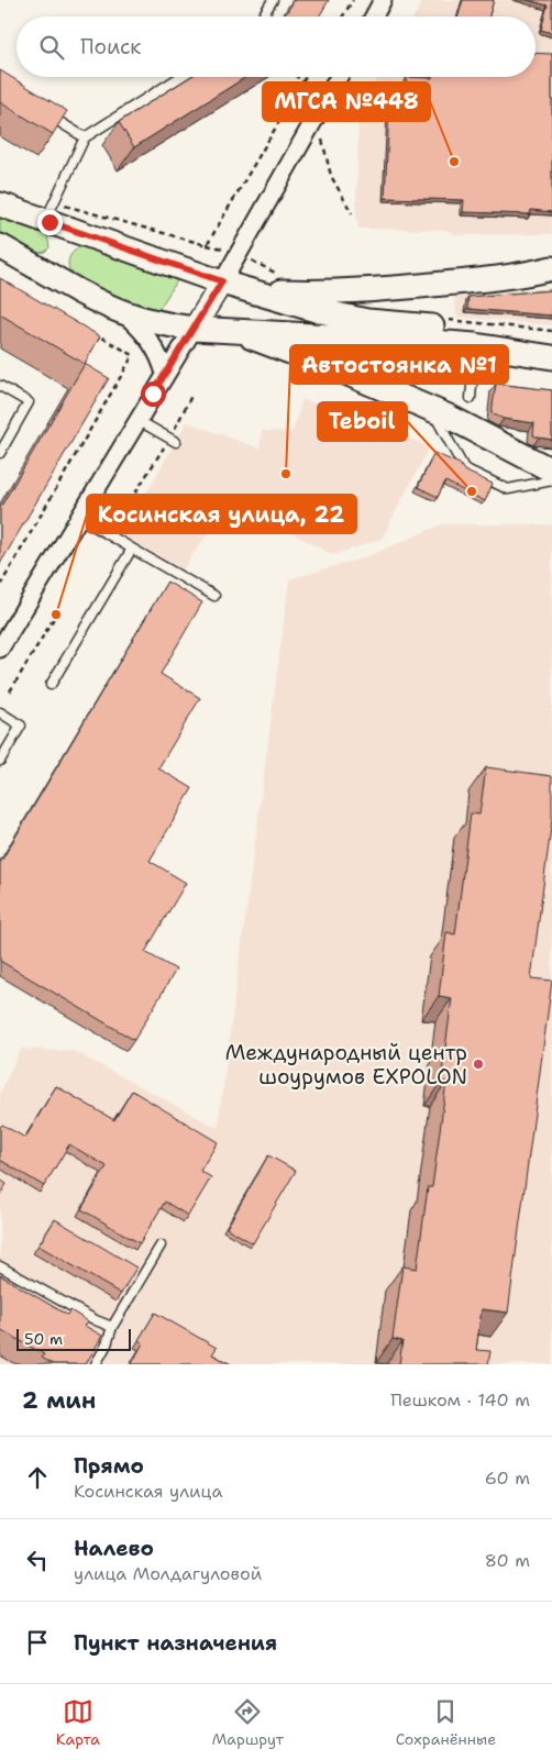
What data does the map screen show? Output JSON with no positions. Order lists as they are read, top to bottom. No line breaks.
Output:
{"places":["МГСА №448","Автостоянка №1","Teboil","Косинская улица, 22","Международный центр шоурумов EXPOLON"],"scale_bar":"50 m","page":{"search":"Поиск","scale":"50 m","heading":["2 мин","Пешком · 140 m"],"list":[["Прямо","Косинская улица","60 m"],["Налево","улица Молдагуловой","80 m"],"Пункт назначения"],"nav":["Карта","Маршрут","Сохранённые"]}}
